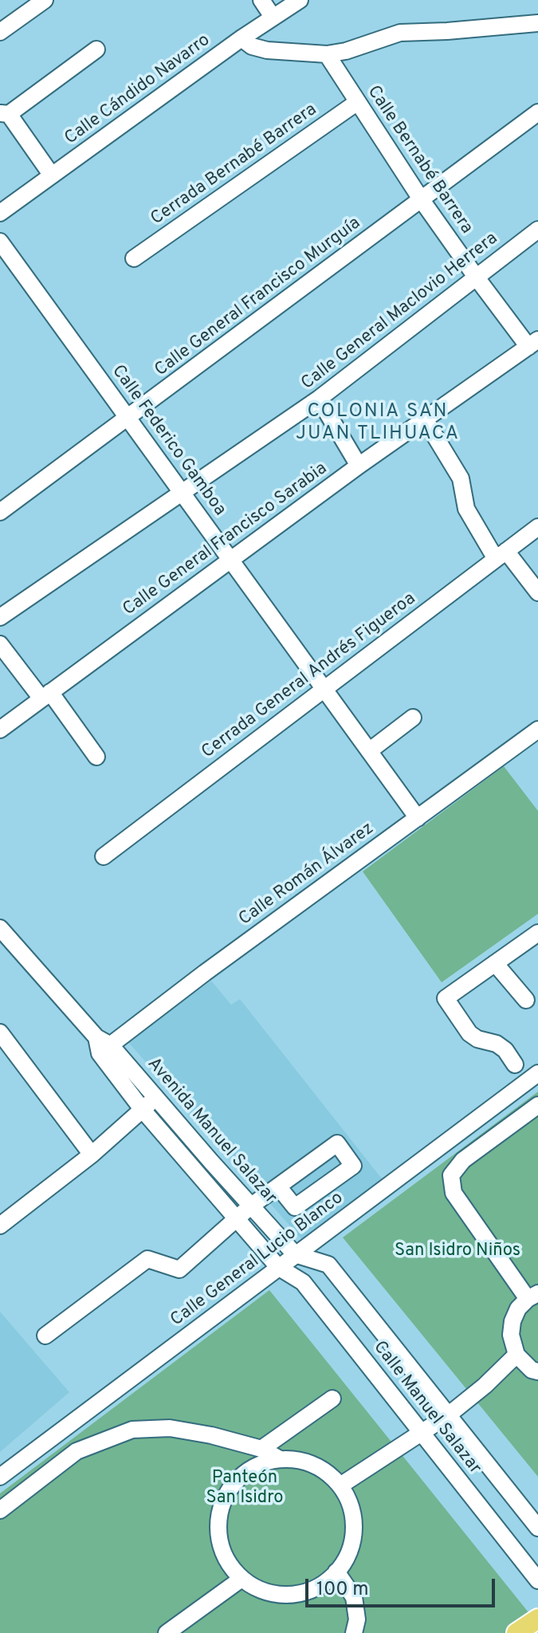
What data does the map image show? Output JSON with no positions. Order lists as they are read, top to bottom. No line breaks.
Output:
{"streets":{"street":["Calle Cándido Navarro","Calle Bernabé Barrera","Cerrada Bernabé Barrera","Calle General Francisco Murguía","Calle General Maclovio Herrera","Calle Federico Gamboa","Calle General Francisco Sarabia","Cerrada General Andrés Figueroa","Calle Román Álvarez","Avenida Manuel Salazar","Calle General Lucio Blanco","Calle Manuel Salazar"]},"crossings":[["Calle Bernabé Barrera","Cerrada Bernabé Barrera"],["Calle Bernabé Barrera","Calle General Francisco Murguía"],["Calle Bernabé Barrera","Calle General Maclovio Herrera"],["Calle Bernabé Barrera","Calle General Francisco Sarabia"],["Calle General Francisco Murguía","Calle Federico Gamboa"],["Calle General Maclovio Herrera","Calle Federico Gamboa"],["Calle Federico Gamboa","Calle General Francisco Sarabia"],["Calle Federico Gamboa","Cerrada General Andrés Figueroa"],["Calle Federico Gamboa","Calle Román Álvarez"],["Calle Román Álvarez","Avenida Manuel Salazar"],["Avenida Manuel Salazar","Calle General Lucio Blanco"],["Avenida Manuel Salazar","Calle Manuel Salazar"],["Calle General Lucio Blanco","Calle Manuel Salazar"]],"districts":["COLONIA SAN JUAN TLIHUACA"],"parks":["San Isidro Niños","Panteón San Isidro"],"scale_bar":"100 m"}
